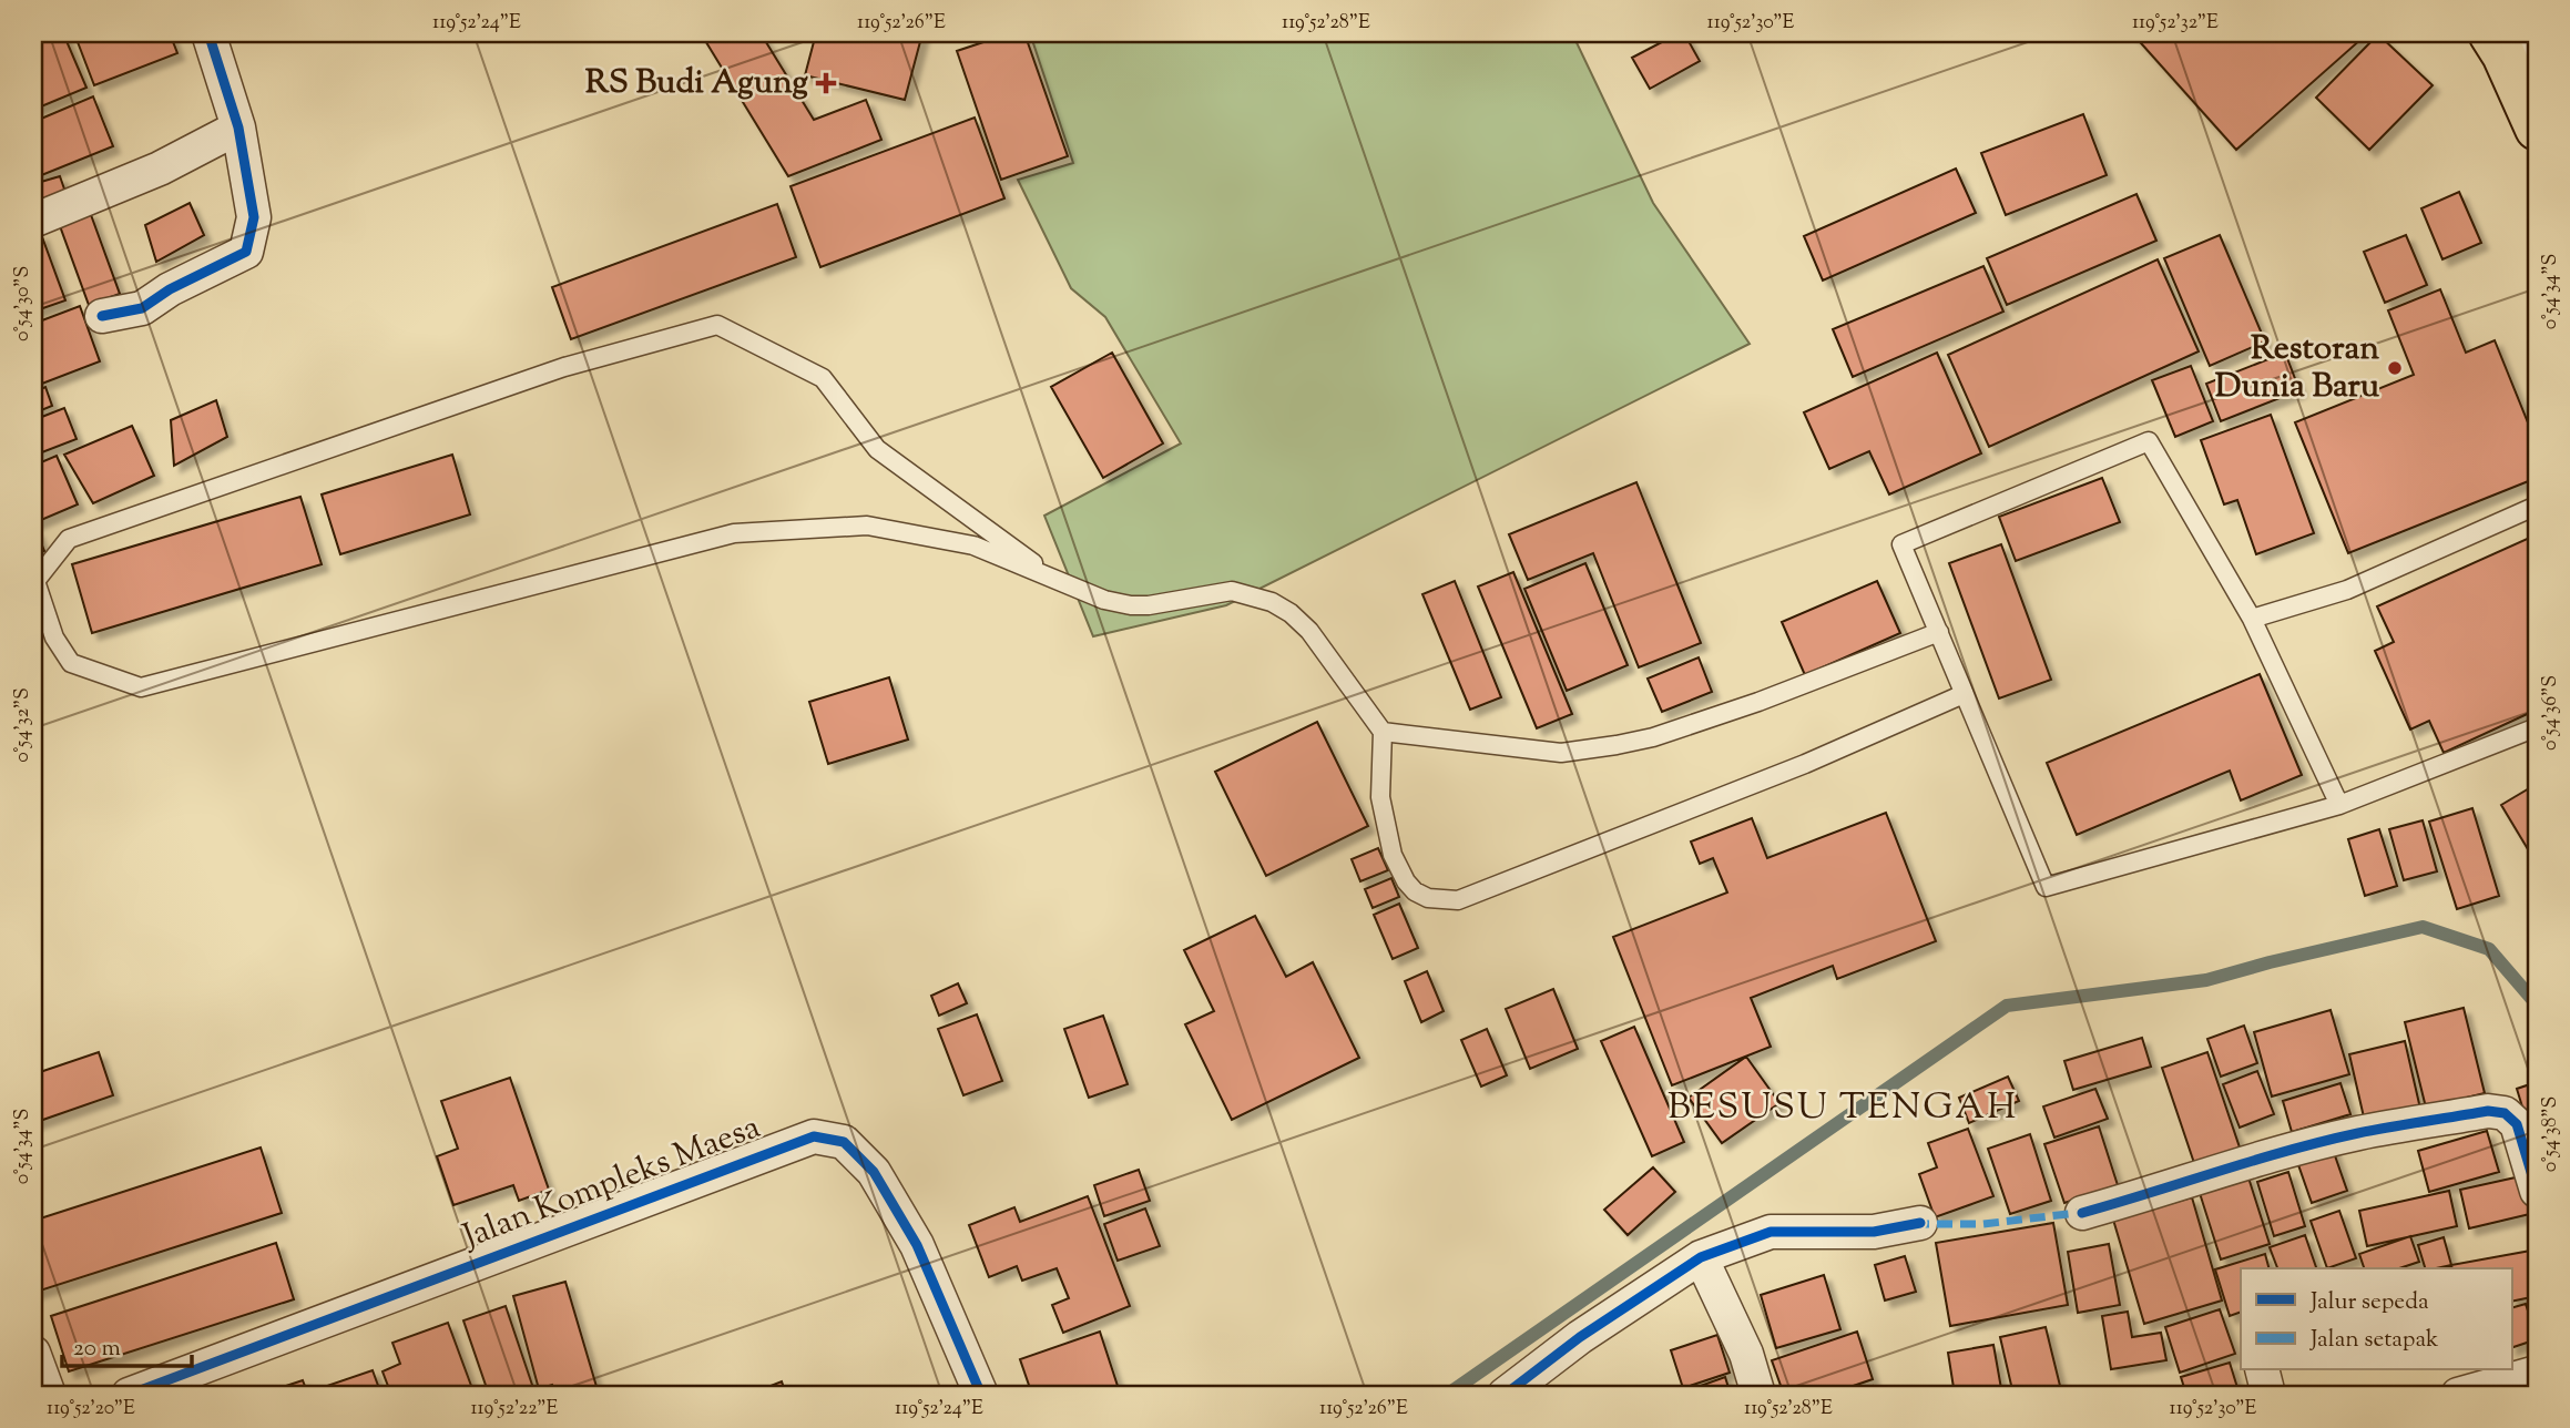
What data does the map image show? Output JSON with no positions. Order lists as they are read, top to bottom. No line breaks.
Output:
{"streets":{"street":["Jalan Kompleks Maesa"]},"districts":["BESUSU TENGAH"],"places":{"health":["RS Budi Agung"],"other":["Restoran Dunia Baru"]},"legend":["Jalur sepeda","Jalan setapak"],"scale_bar":"20 m","coordinates":["119°52'24\"E","119°52'26\"E","119°52'28\"E","119°52'30\"E","119°52'32\"E","0°54'34\"S","0°54'30\"S","0°54'36\"S","0°54'32\"S","0°54'38\"S","119°52'20\"E","119°52'22\"E"]}
